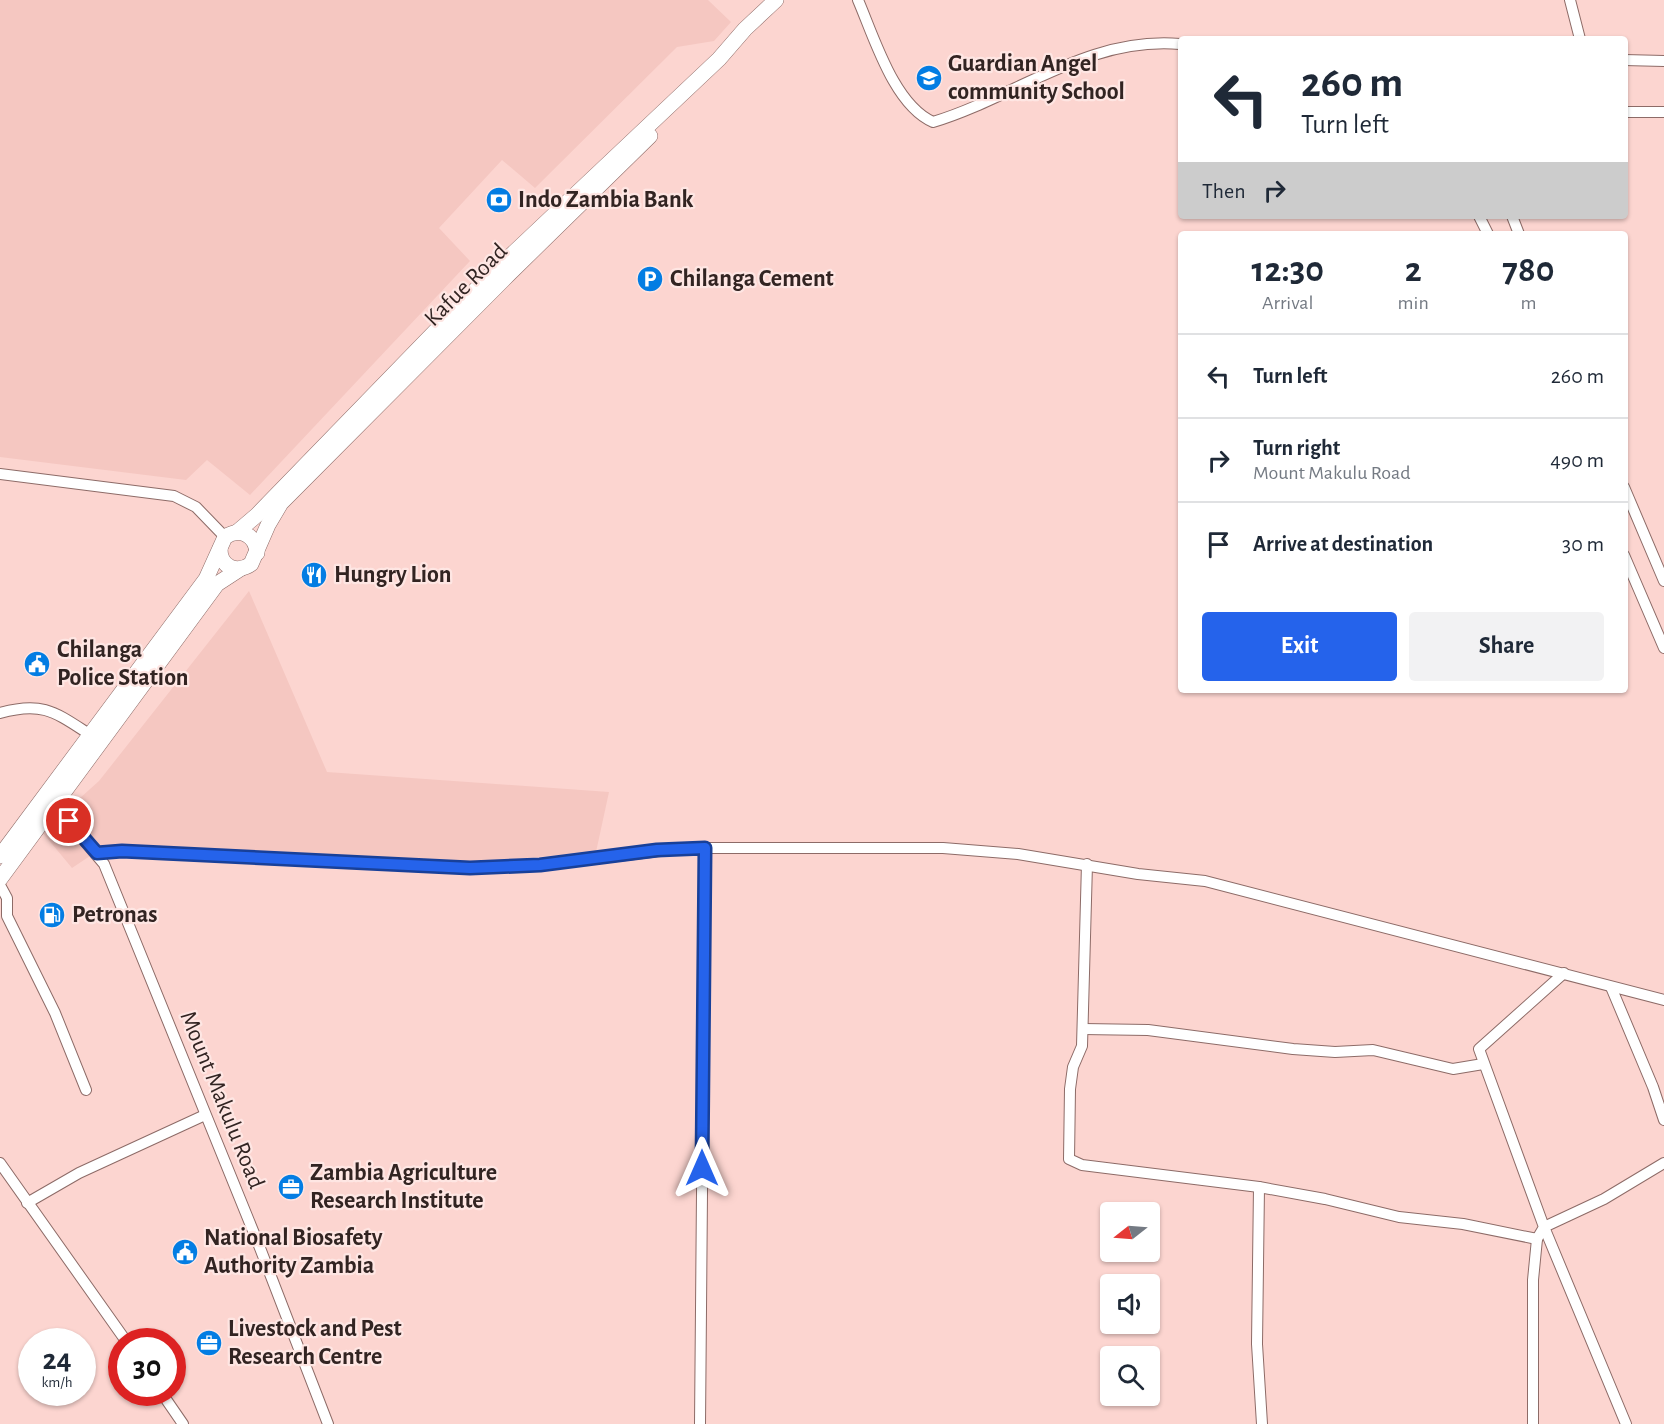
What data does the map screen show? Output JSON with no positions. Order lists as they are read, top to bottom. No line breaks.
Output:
{"streets":{"highway":["Kafue Road"],"street":["Mount Makulu Road"]},"places":{"school or university":["Guardian Angel community School"],"bank":["Indo Zambia Bank"],"parking":["Chilanga Cement"],"restaurant":["Hungry Lion"],"public building":["Chilanga Police Station","National Biosafety Authority Zambia"],"fuel station":["Petronas"],"office":["Zambia Agriculture Research Institute","Livestock and Pest Research Centre"]},"north":"left","page":{"turn":["260 m","Turn left"],"then":"Then","eta":["12:30","Arrival","2","min","780","m"],"list":[{"name":"Turn left","value":"260 m"},{"name":"Turn right","note":"Mount Makulu Road","value":"490 m"},{"name":"Arrive at destination","value":"30 m"}],"buttons":["Exit","Share"],"speed":"24 km/h","limit":"30"}}
